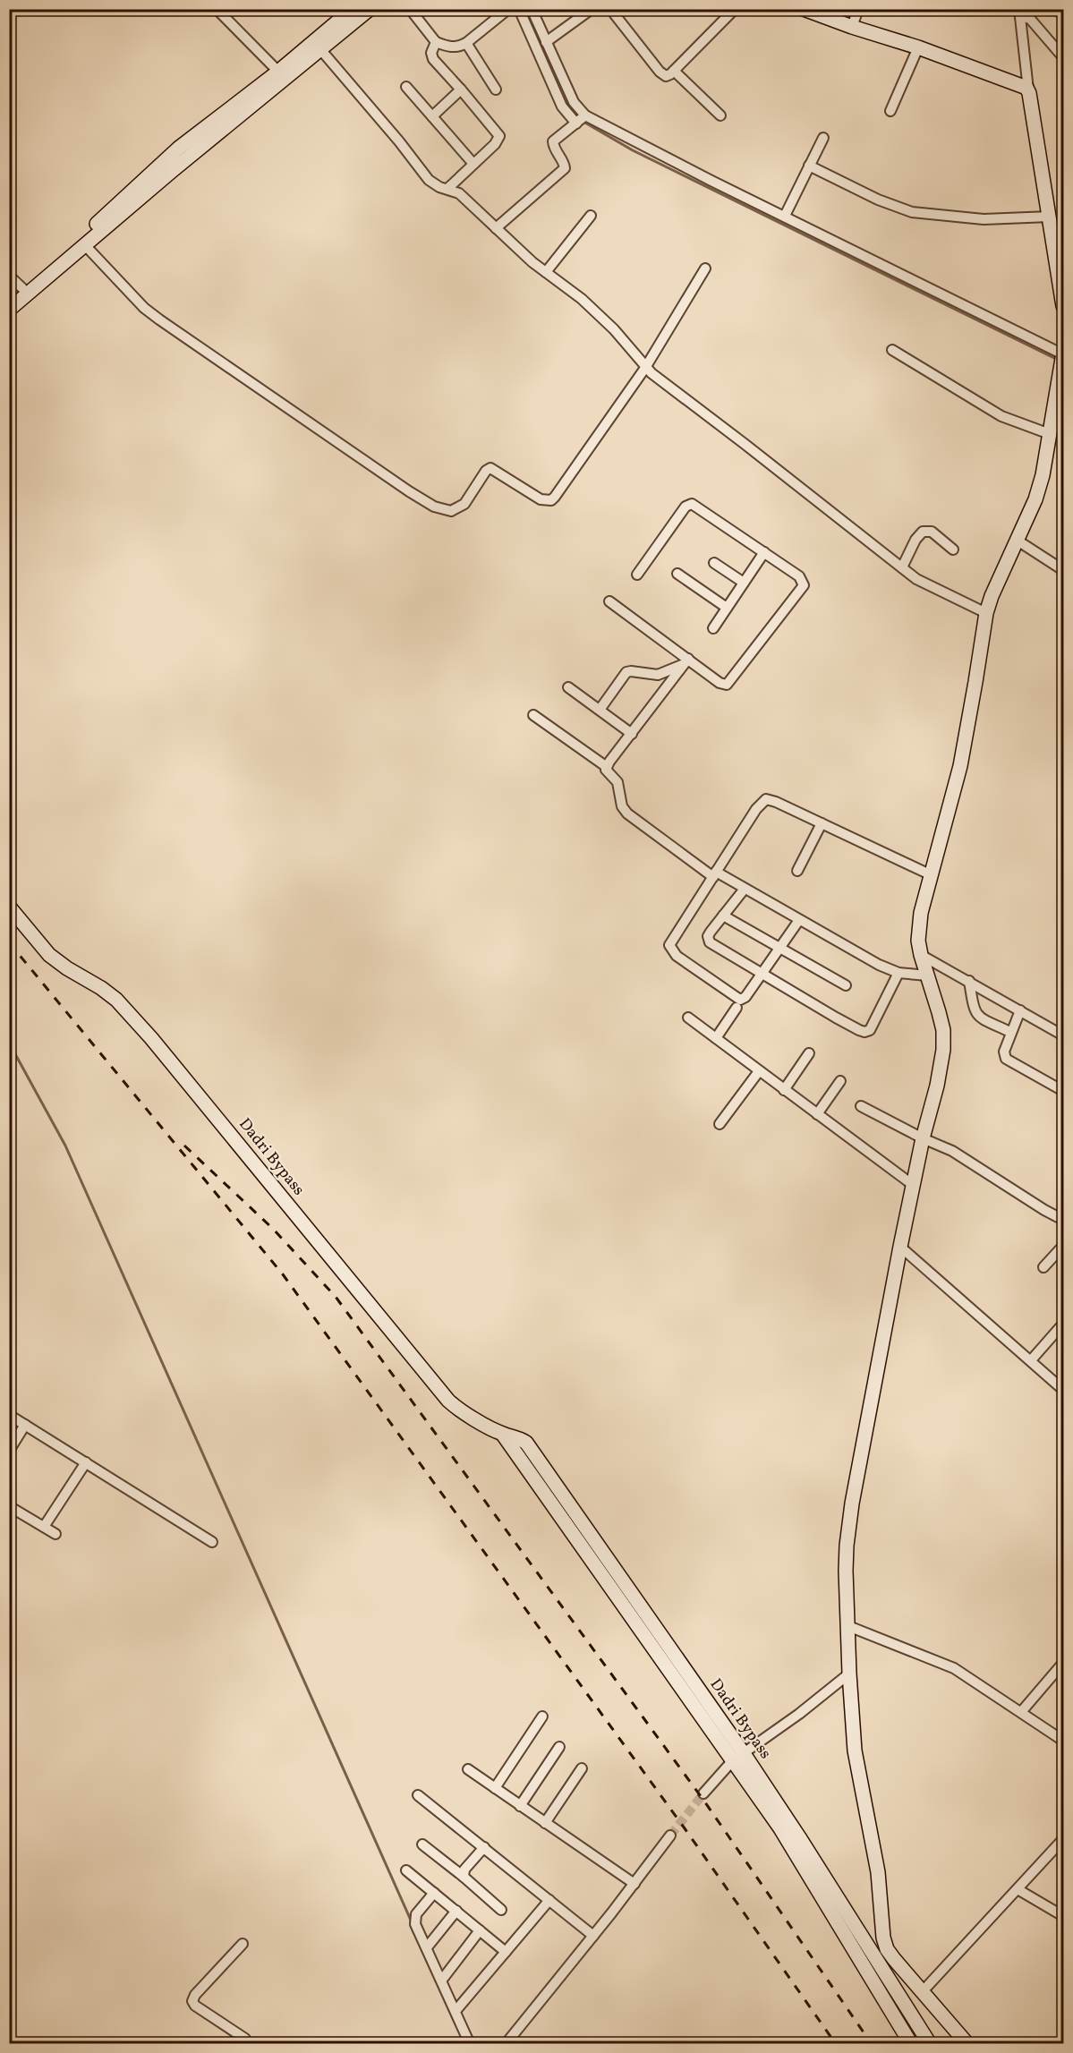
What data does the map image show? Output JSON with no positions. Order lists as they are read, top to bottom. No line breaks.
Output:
{"streets":{"main road":["Dadri Bypass"]}}
